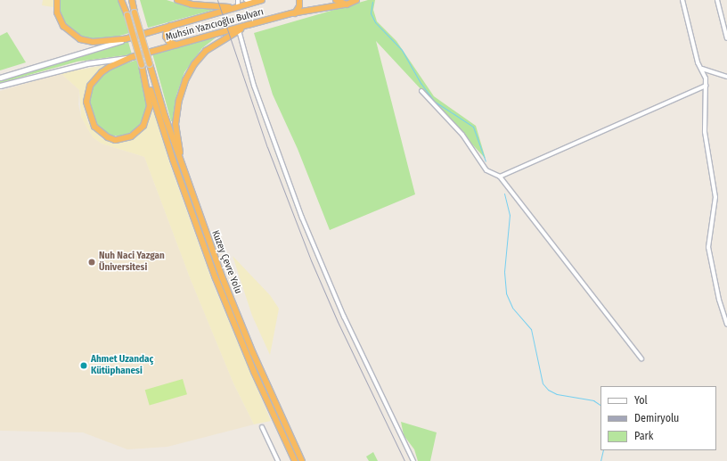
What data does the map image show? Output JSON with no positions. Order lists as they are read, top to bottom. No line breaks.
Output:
{"streets":{"highway":["Muhsin Yazıcıoğlu Bulvarı","Kuzey Çevre Yolu"]},"crossings":[["Muhsin Yazıcıoğlu Bulvarı","Kuzey Çevre Yolu"]],"places":["Nuh Naci Yazgan Üniversitesi","Ahmet Uzandaç Kütüphanesi"],"legend":["Yol","Demiryolu","Park"]}
